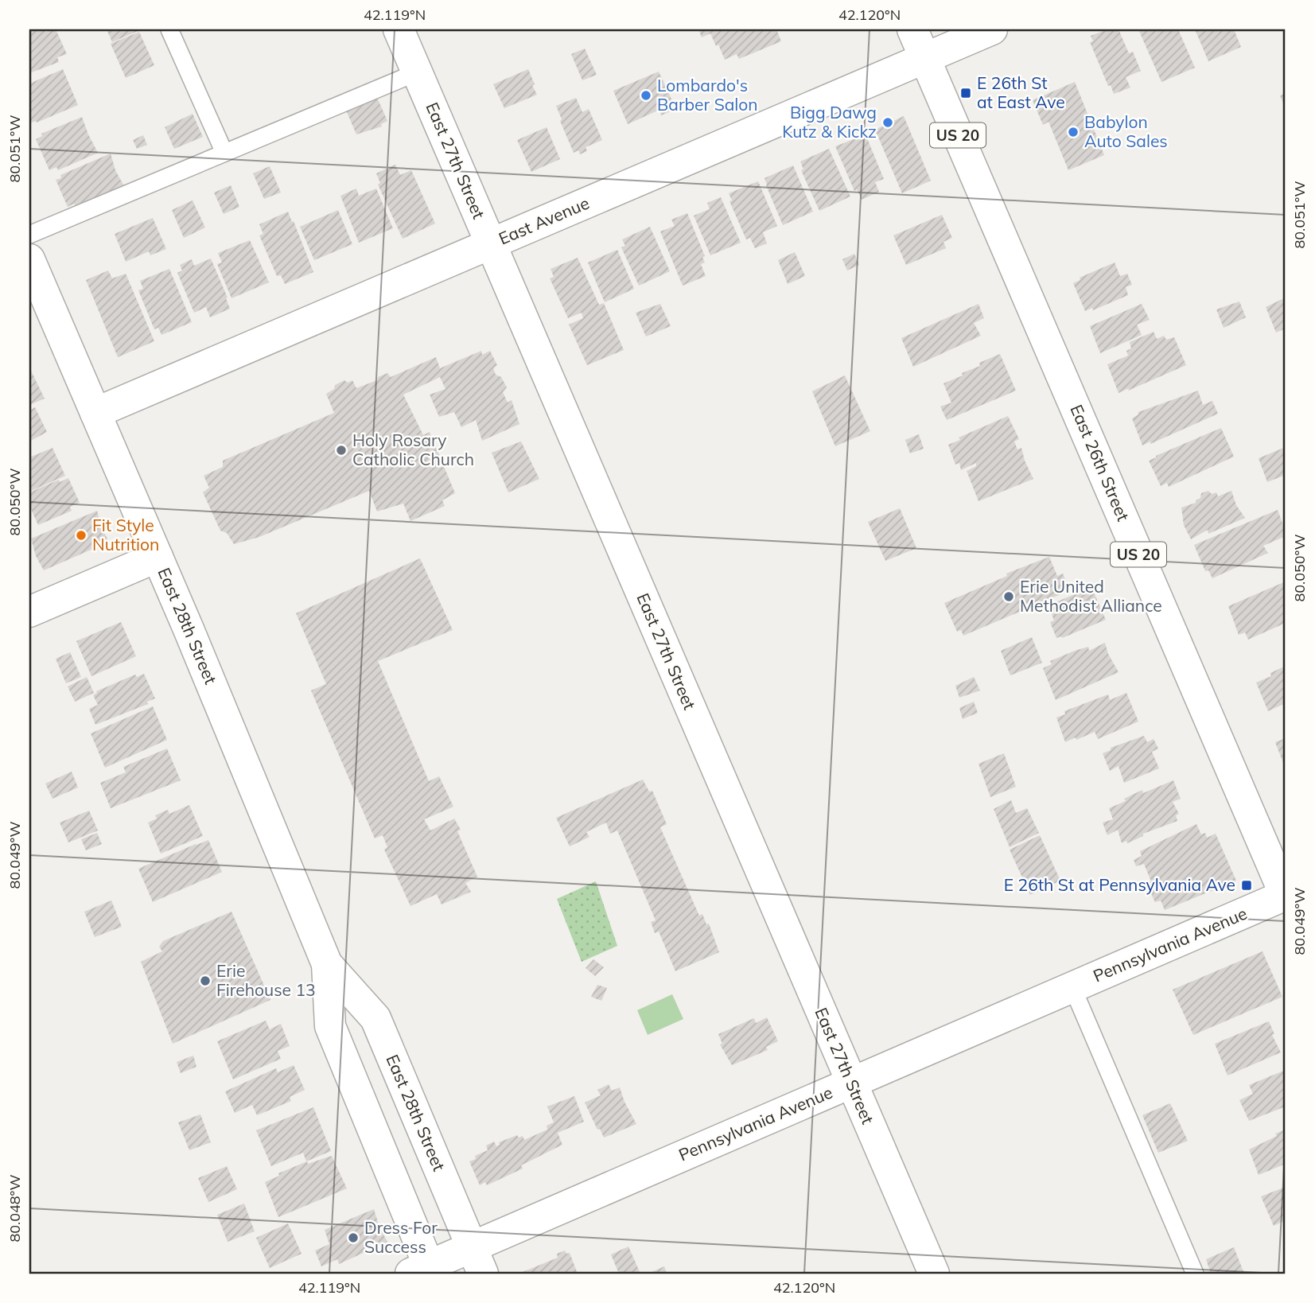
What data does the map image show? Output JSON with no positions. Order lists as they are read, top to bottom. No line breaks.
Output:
{"streets":{"street":["US 20","East 27th Street","East Avenue","East 26th Street","East 28th Street","Pennsylvania Avenue"]},"crossings":[["East 27th Street","East Avenue"],["East 27th Street","Pennsylvania Avenue"],["East Avenue","East 26th Street"],["East Avenue","East 28th Street"],["East 26th Street","Pennsylvania Avenue"],["East 28th Street","Pennsylvania Avenue"]],"places":{"transit":["E 26th St at East Ave","E 26th St at Pennsylvania Ave"],"other":["Lombardo's Barber Salon","Bigg Dawg Kutz & Kickz","Babylon Auto Sales","Holy Rosary Catholic Church","Fit Style Nutrition","Erie United Methodist Alliance","Erie Firehouse 13","Dress For Success"]},"coordinates":["42.119°N","42.120°N","80.051°W","80.050°W","80.049°W","80.048°W"]}
